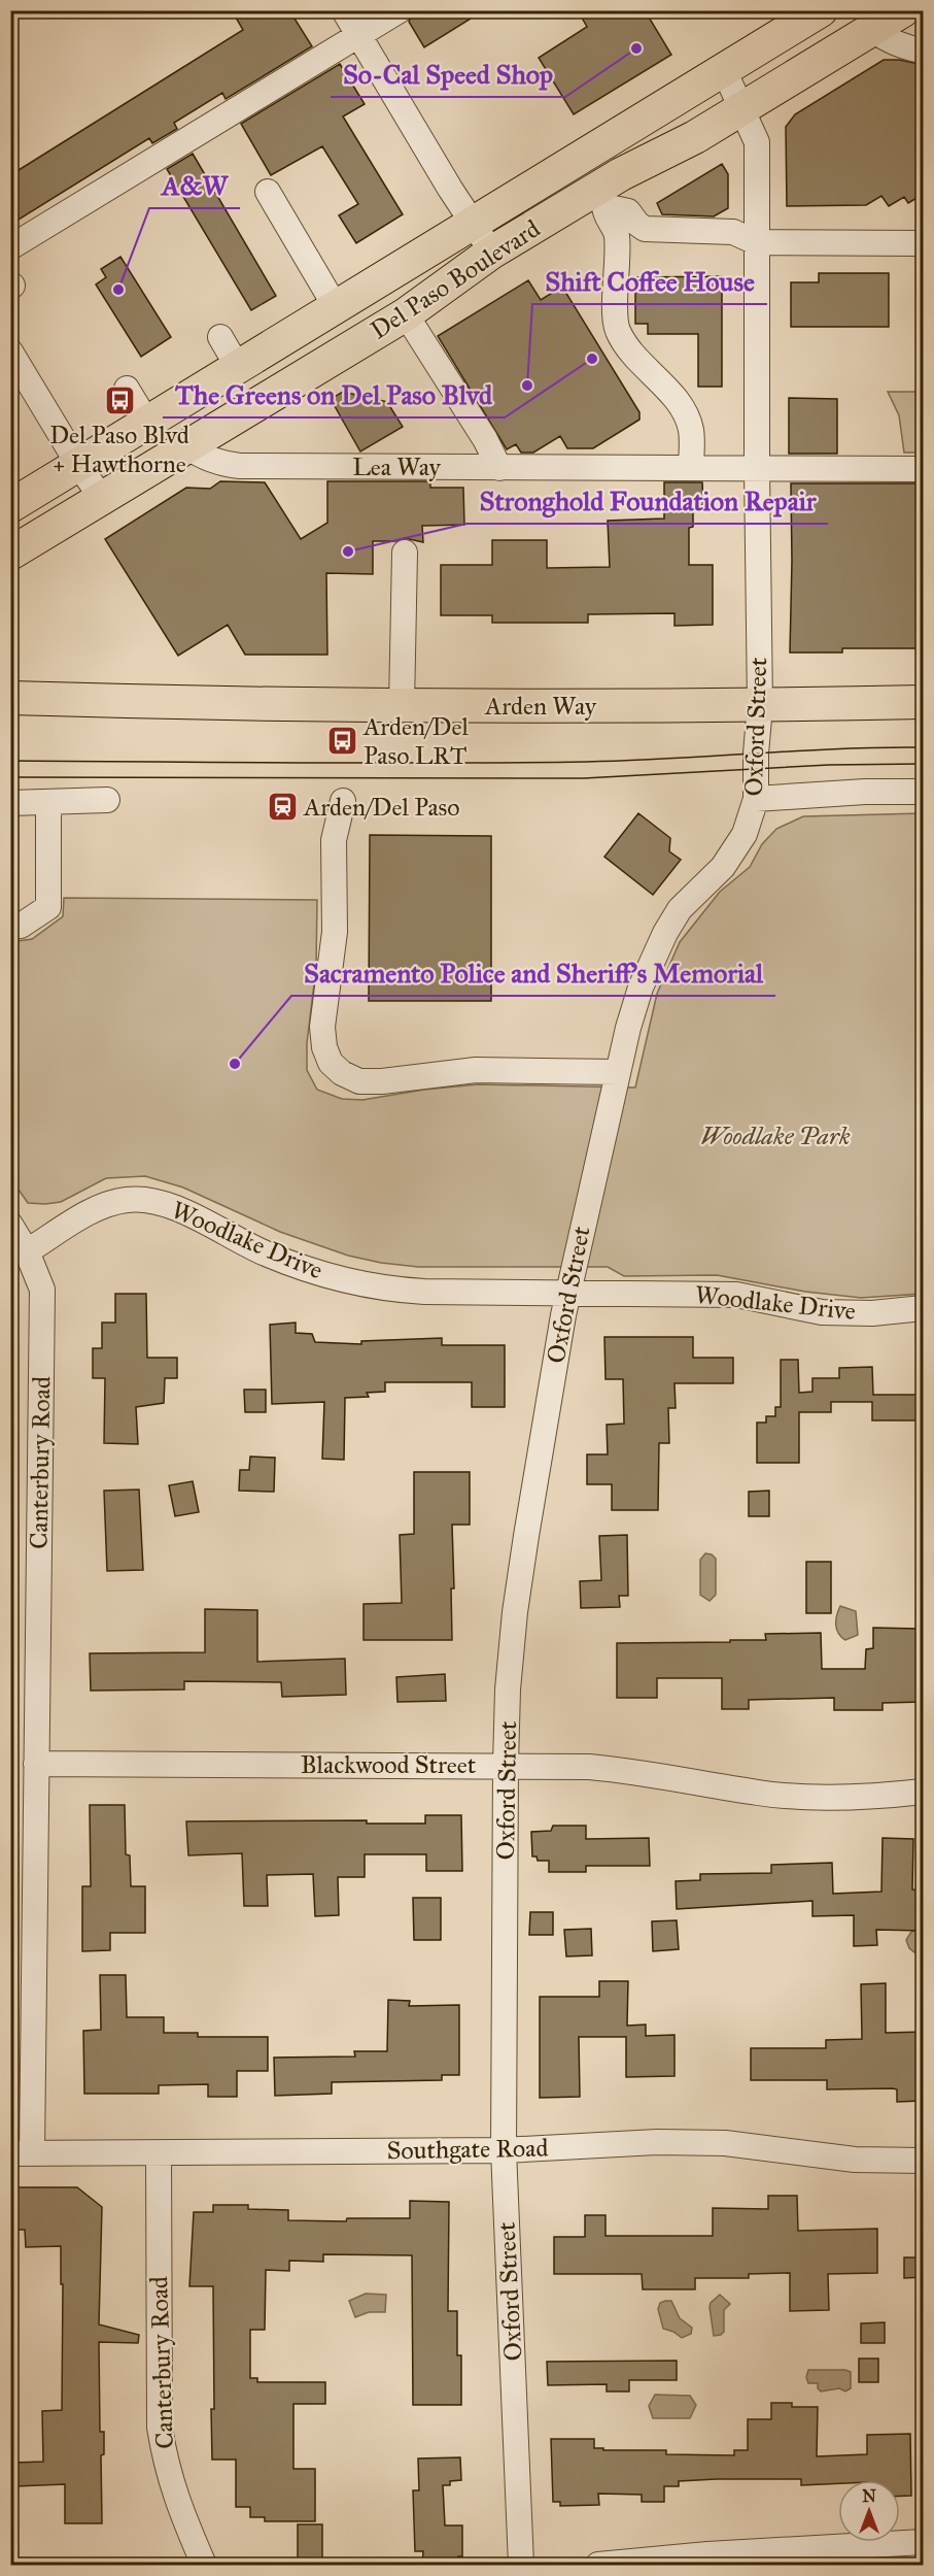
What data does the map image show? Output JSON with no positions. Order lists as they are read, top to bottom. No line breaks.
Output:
{"streets":{"main road":["Del Paso Boulevard","Arden Way"],"street":["Lea Way","Oxford Street","Woodlake Drive","Canterbury Road","Blackwood Street","Southgate Road"]},"crossings":[["Del Paso Boulevard","Lea Way"],["Del Paso Boulevard","Oxford Street"],["Lea Way","Oxford Street"],["Arden Way","Oxford Street"],["Oxford Street","Woodlake Drive"],["Oxford Street","Blackwood Street"],["Oxford Street","Southgate Road"],["Woodlake Drive","Canterbury Road"],["Canterbury Road","Blackwood Street"],["Canterbury Road","Southgate Road"]],"parks":["Woodlake Park"],"places":{"other":["So-Cal Speed Shop","A&W","The Greens on Del Paso Blvd","Shift Coffee House","Stronghold Foundation Repair","Sacramento Police and Sheriff's Memorial"],"bus stop":["Del Paso Blvd + Hawthorne","Arden/Del Paso LRT"],"station":["Arden/Del Paso"]},"north":"top"}
